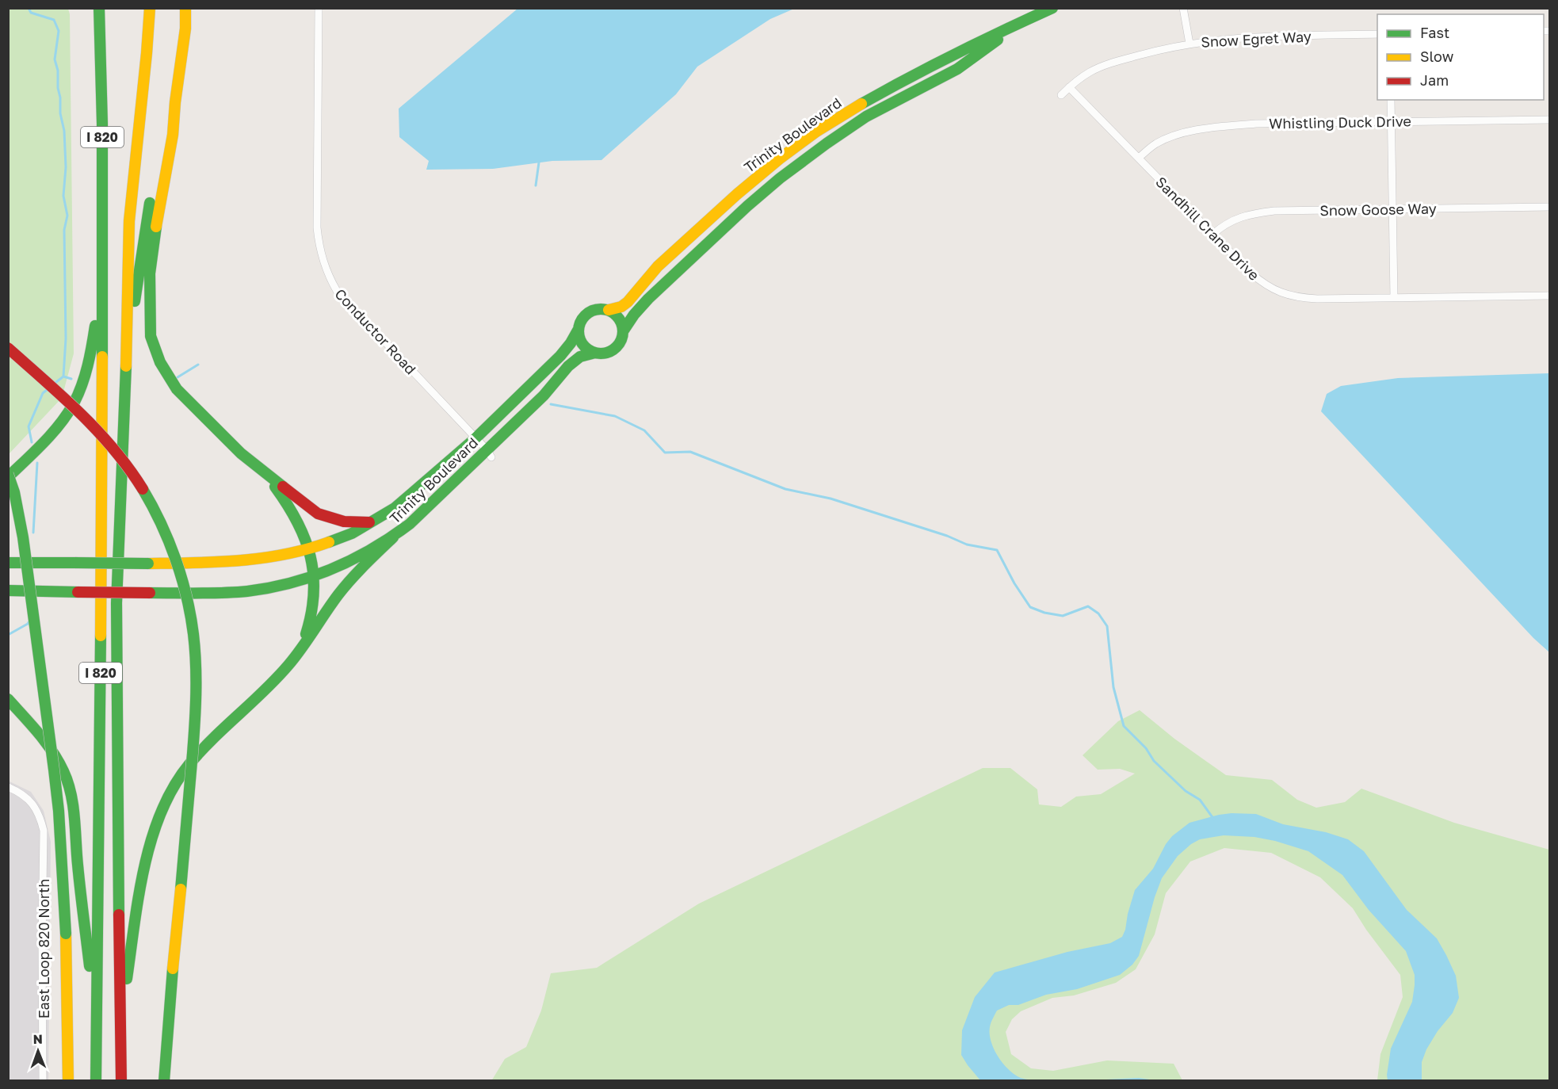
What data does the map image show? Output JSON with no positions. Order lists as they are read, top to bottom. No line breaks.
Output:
{"streets":{"main road":["Trinity Boulevard","I 820"],"street":["Snow Egret Way","Whistling Duck Drive","Snow Goose Way","Sandhill Crane Drive","Conductor Road","East Loop 820 North"]},"crossings":[["Snow Egret Way","Sandhill Crane Drive"],["Whistling Duck Drive","Sandhill Crane Drive"],["Trinity Boulevard","Conductor Road"],["Snow Goose Way","Sandhill Crane Drive"]],"legend":["Fast","Slow","Jam"],"north":"top"}
